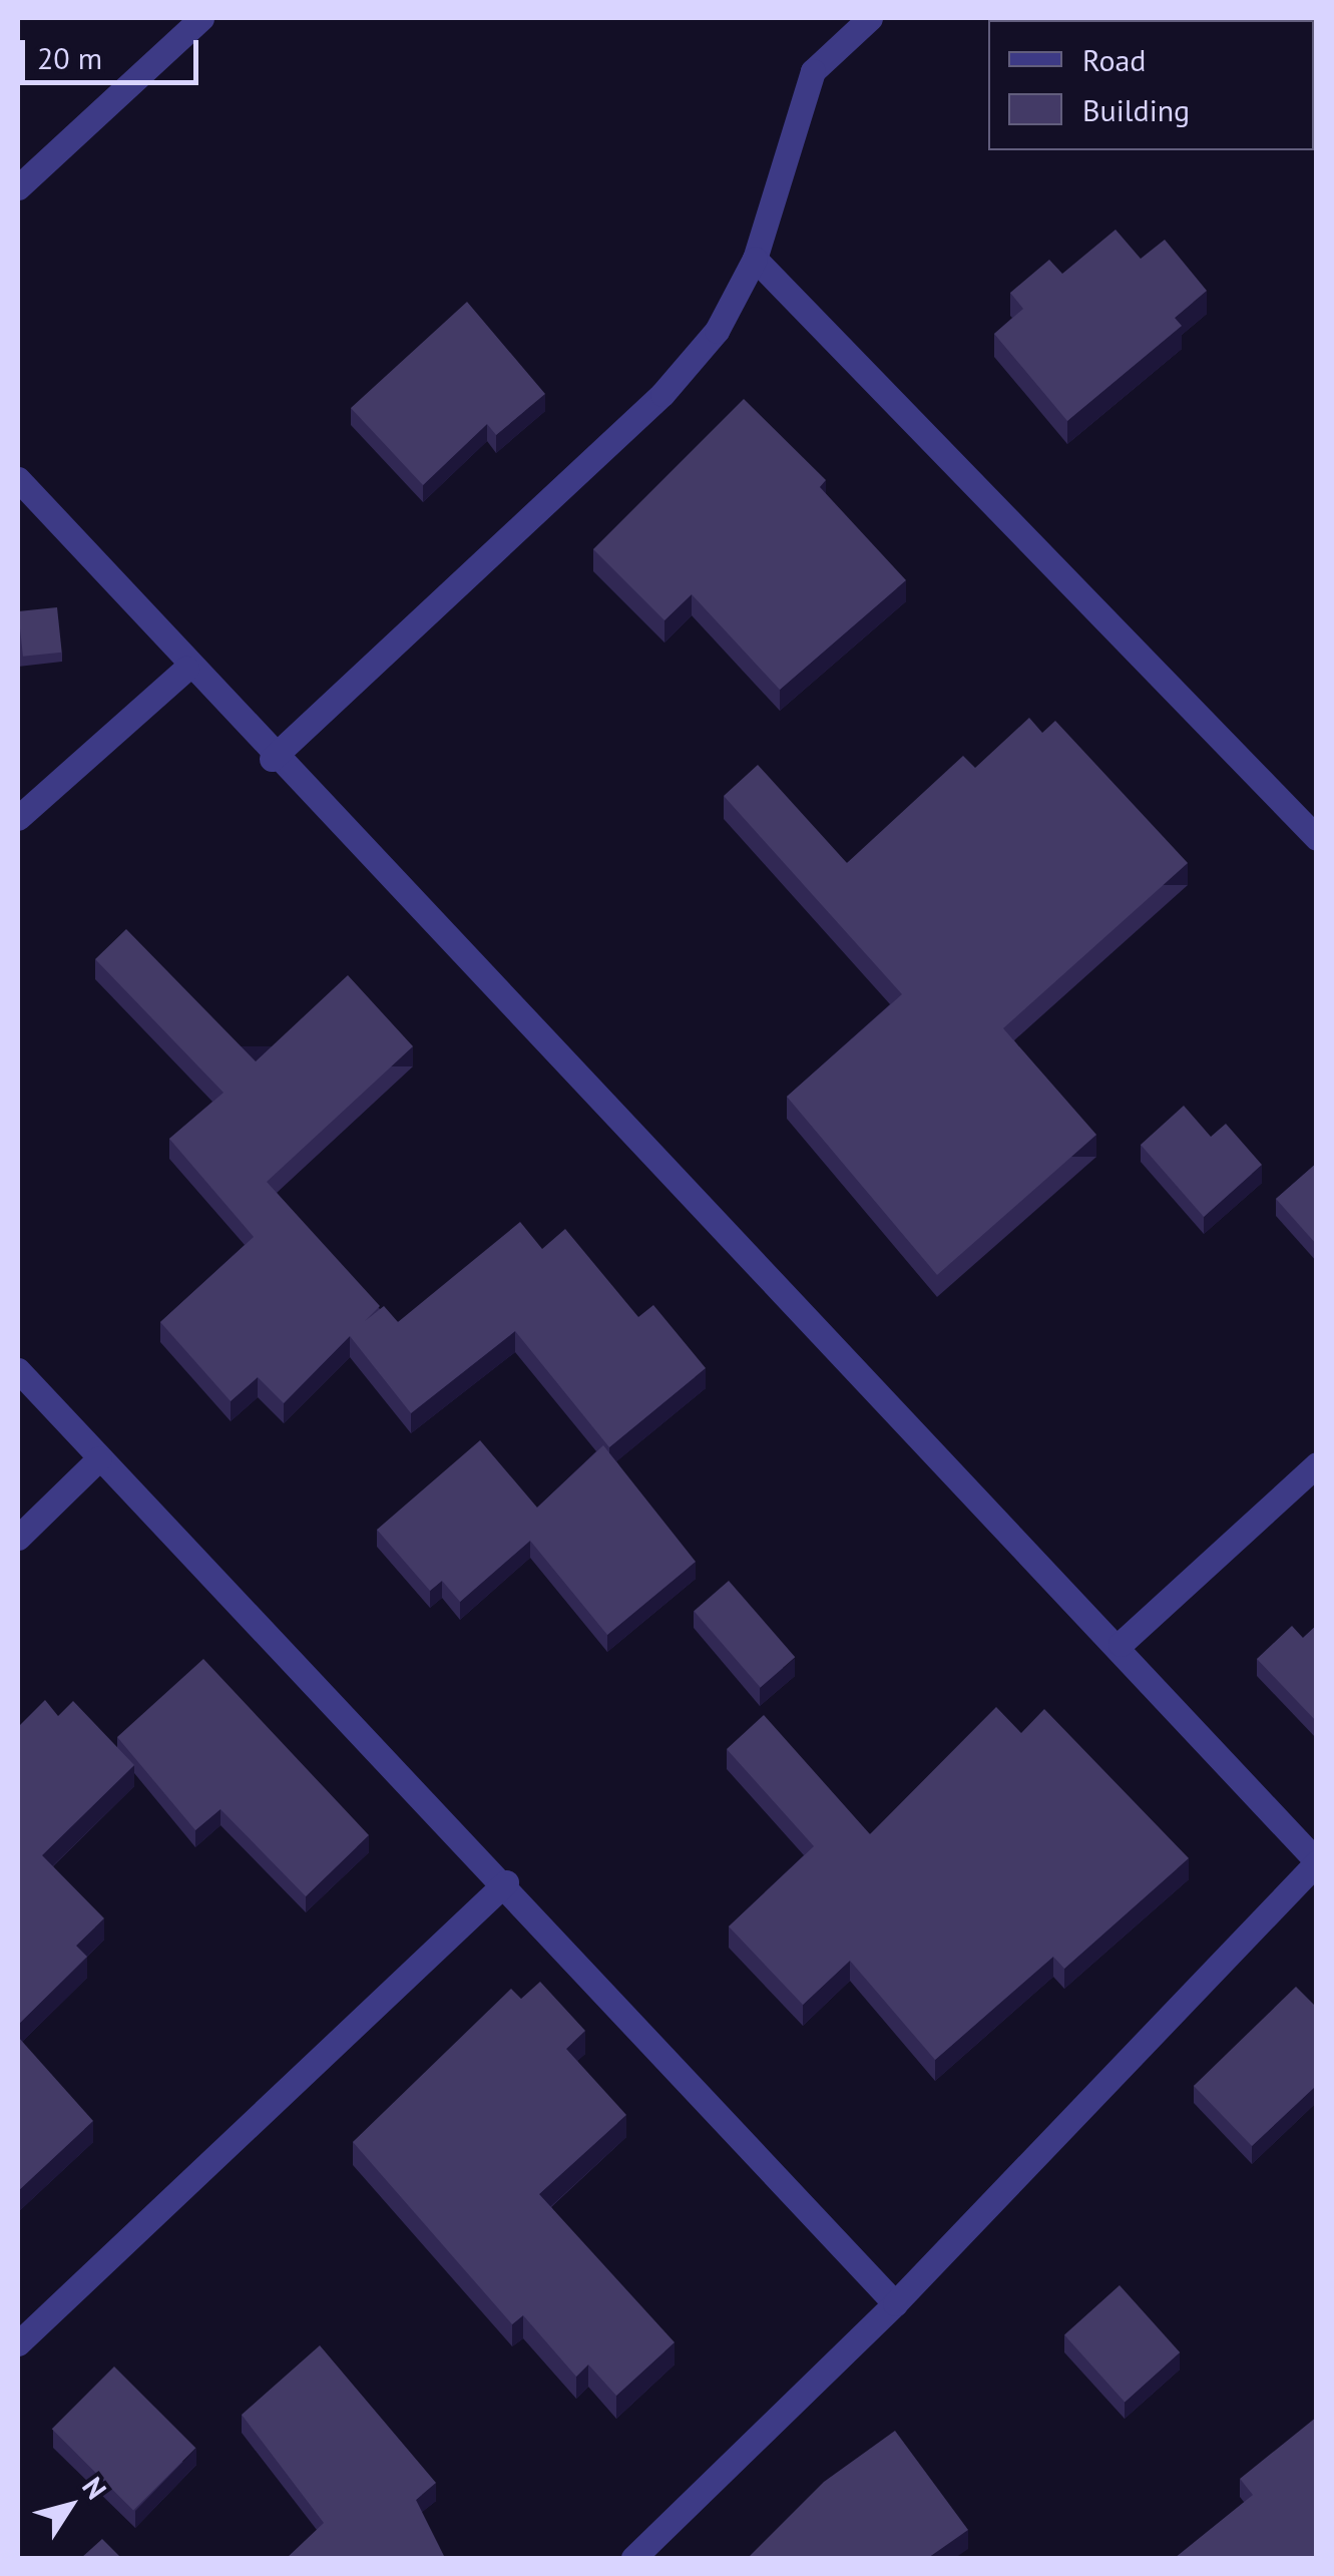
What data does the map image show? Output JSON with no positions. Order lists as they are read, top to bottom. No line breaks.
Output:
{"legend":["Road","Building"],"scale_bar":"20 m","north":"top right"}
